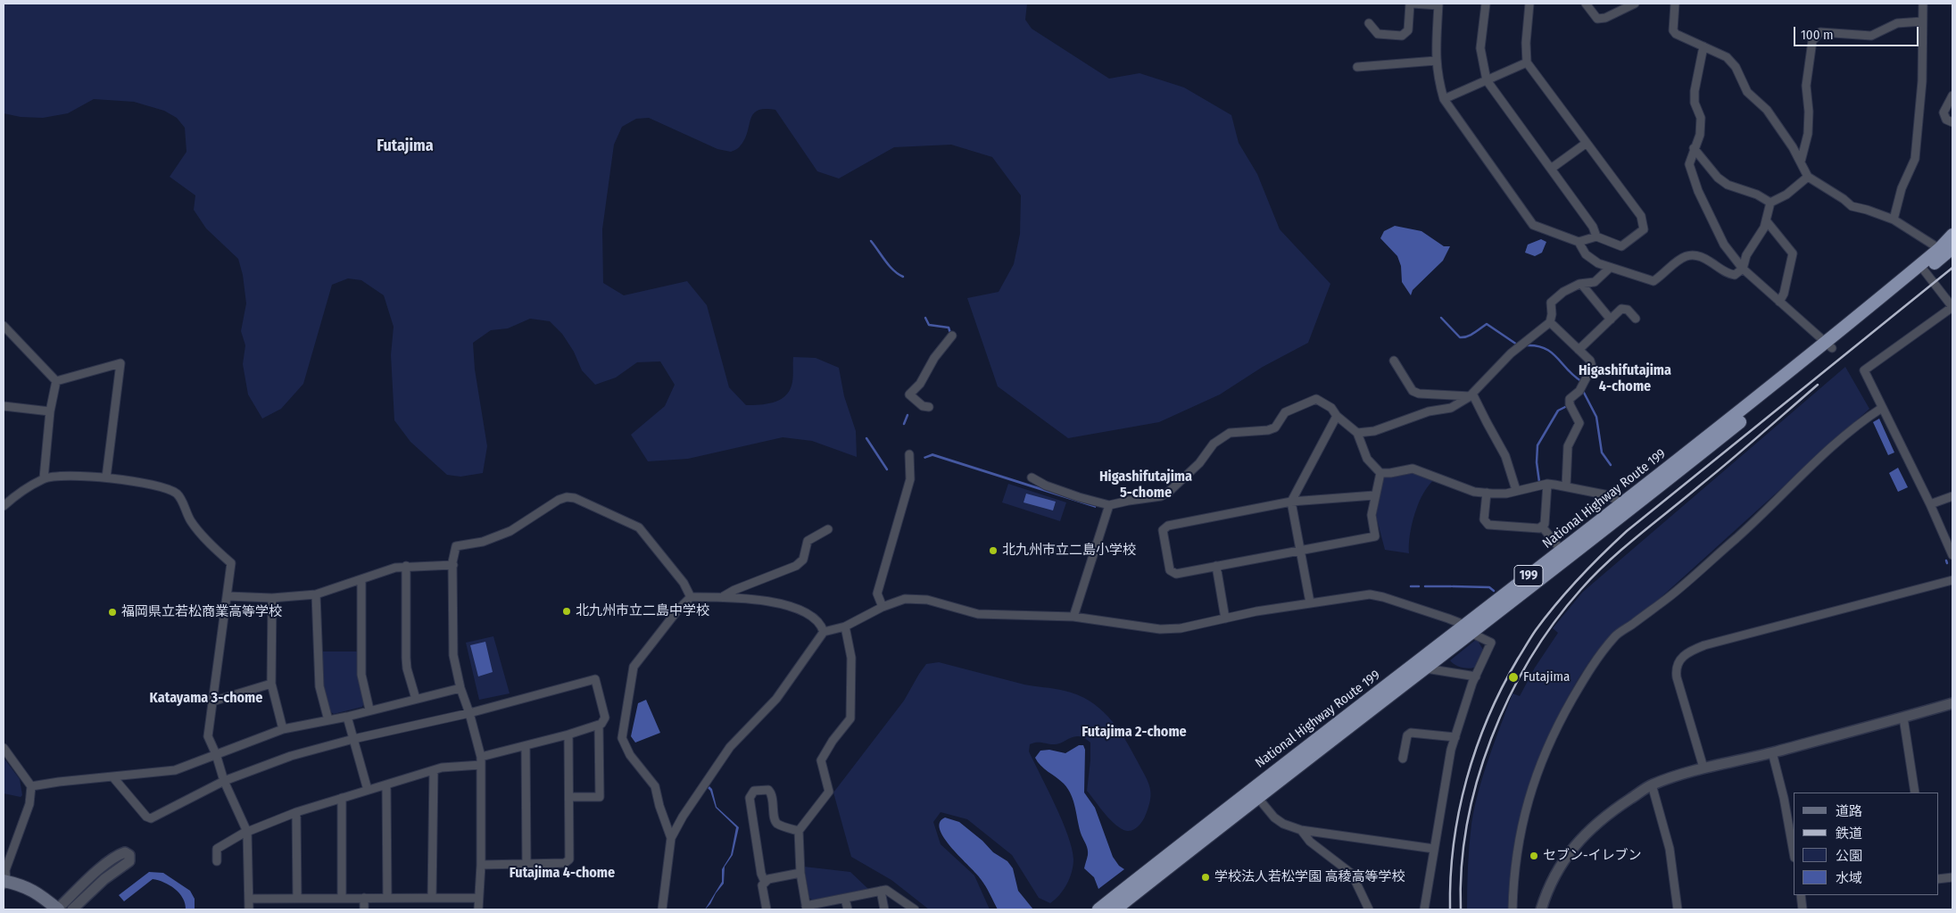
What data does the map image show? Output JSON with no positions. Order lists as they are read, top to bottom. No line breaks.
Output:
{"streets":{"highway":["National Highway Route 199","199"]},"districts":["Futajima","Higashifutajima 4-chome","Higashifutajima 5-chome","Katayama 3-chome","Futajima 2-chome","Futajima 4-chome"],"places":["北九州市立二島小学校","北九州市立二島中学校","福岡県立若松商業高等学校","Futajima","セブン-イレブン","学校法人若松学園 高稜高等学校"],"legend":["道路","鉄道","公園","水域"],"scale_bar":"100 m"}
